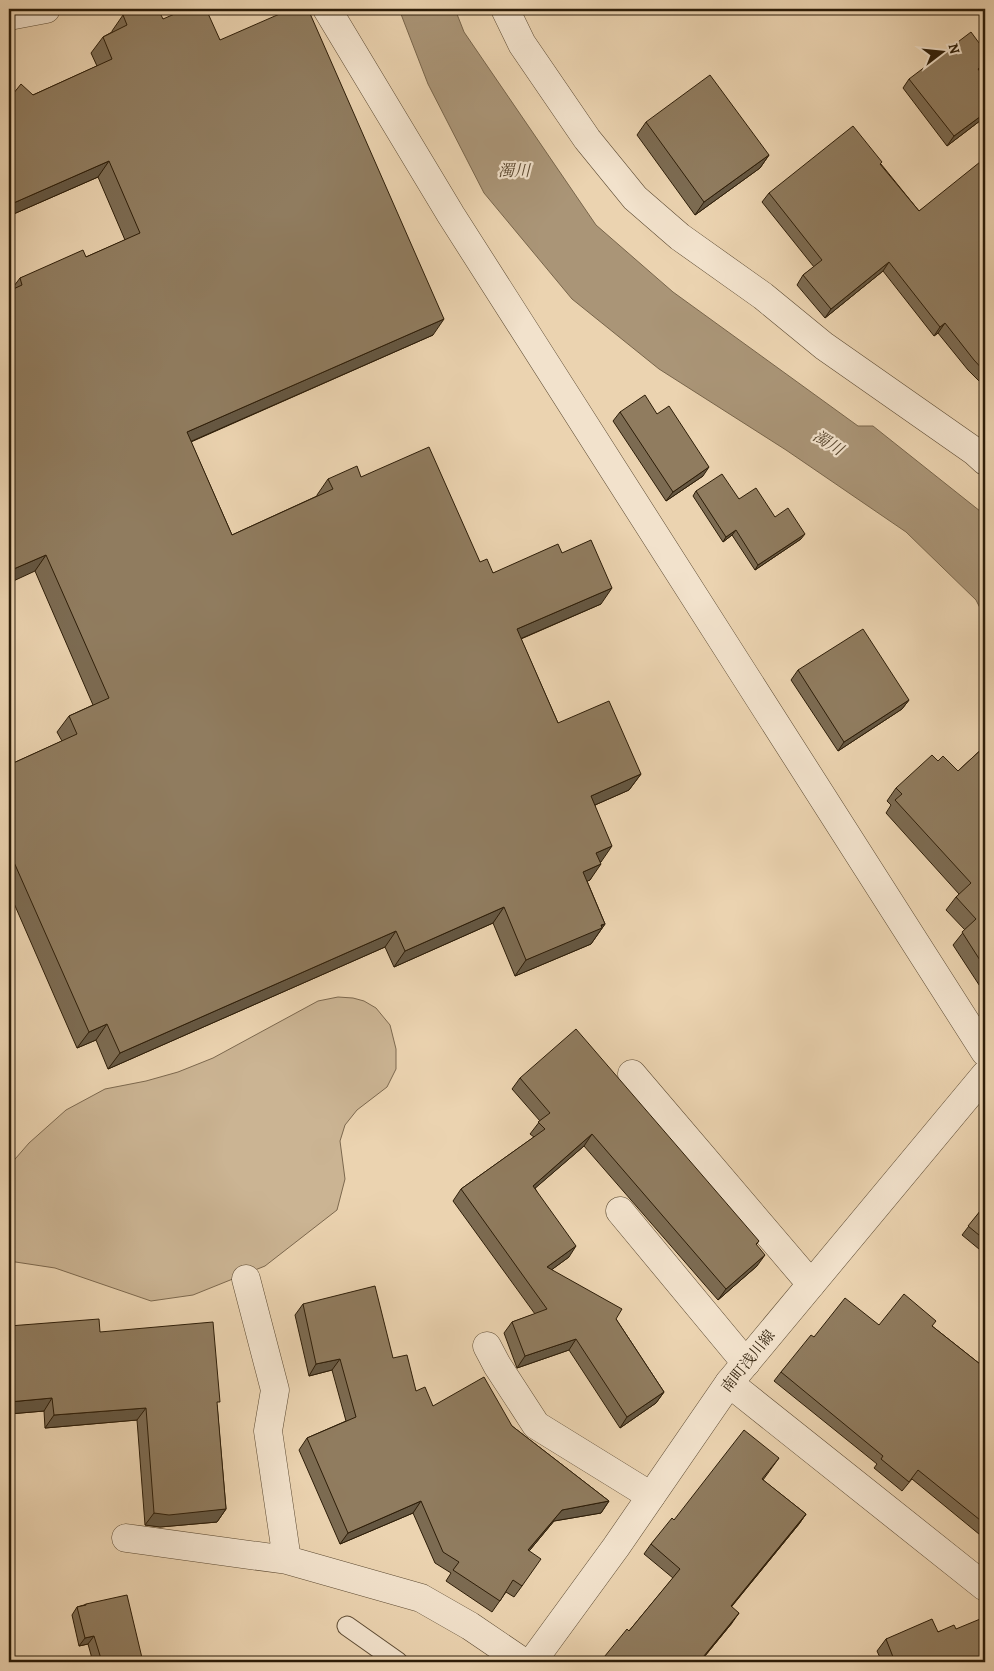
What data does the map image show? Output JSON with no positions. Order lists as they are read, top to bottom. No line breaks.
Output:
{"streets":{"street":["南町浅川線"]},"water":["濁川"],"north":"right"}
